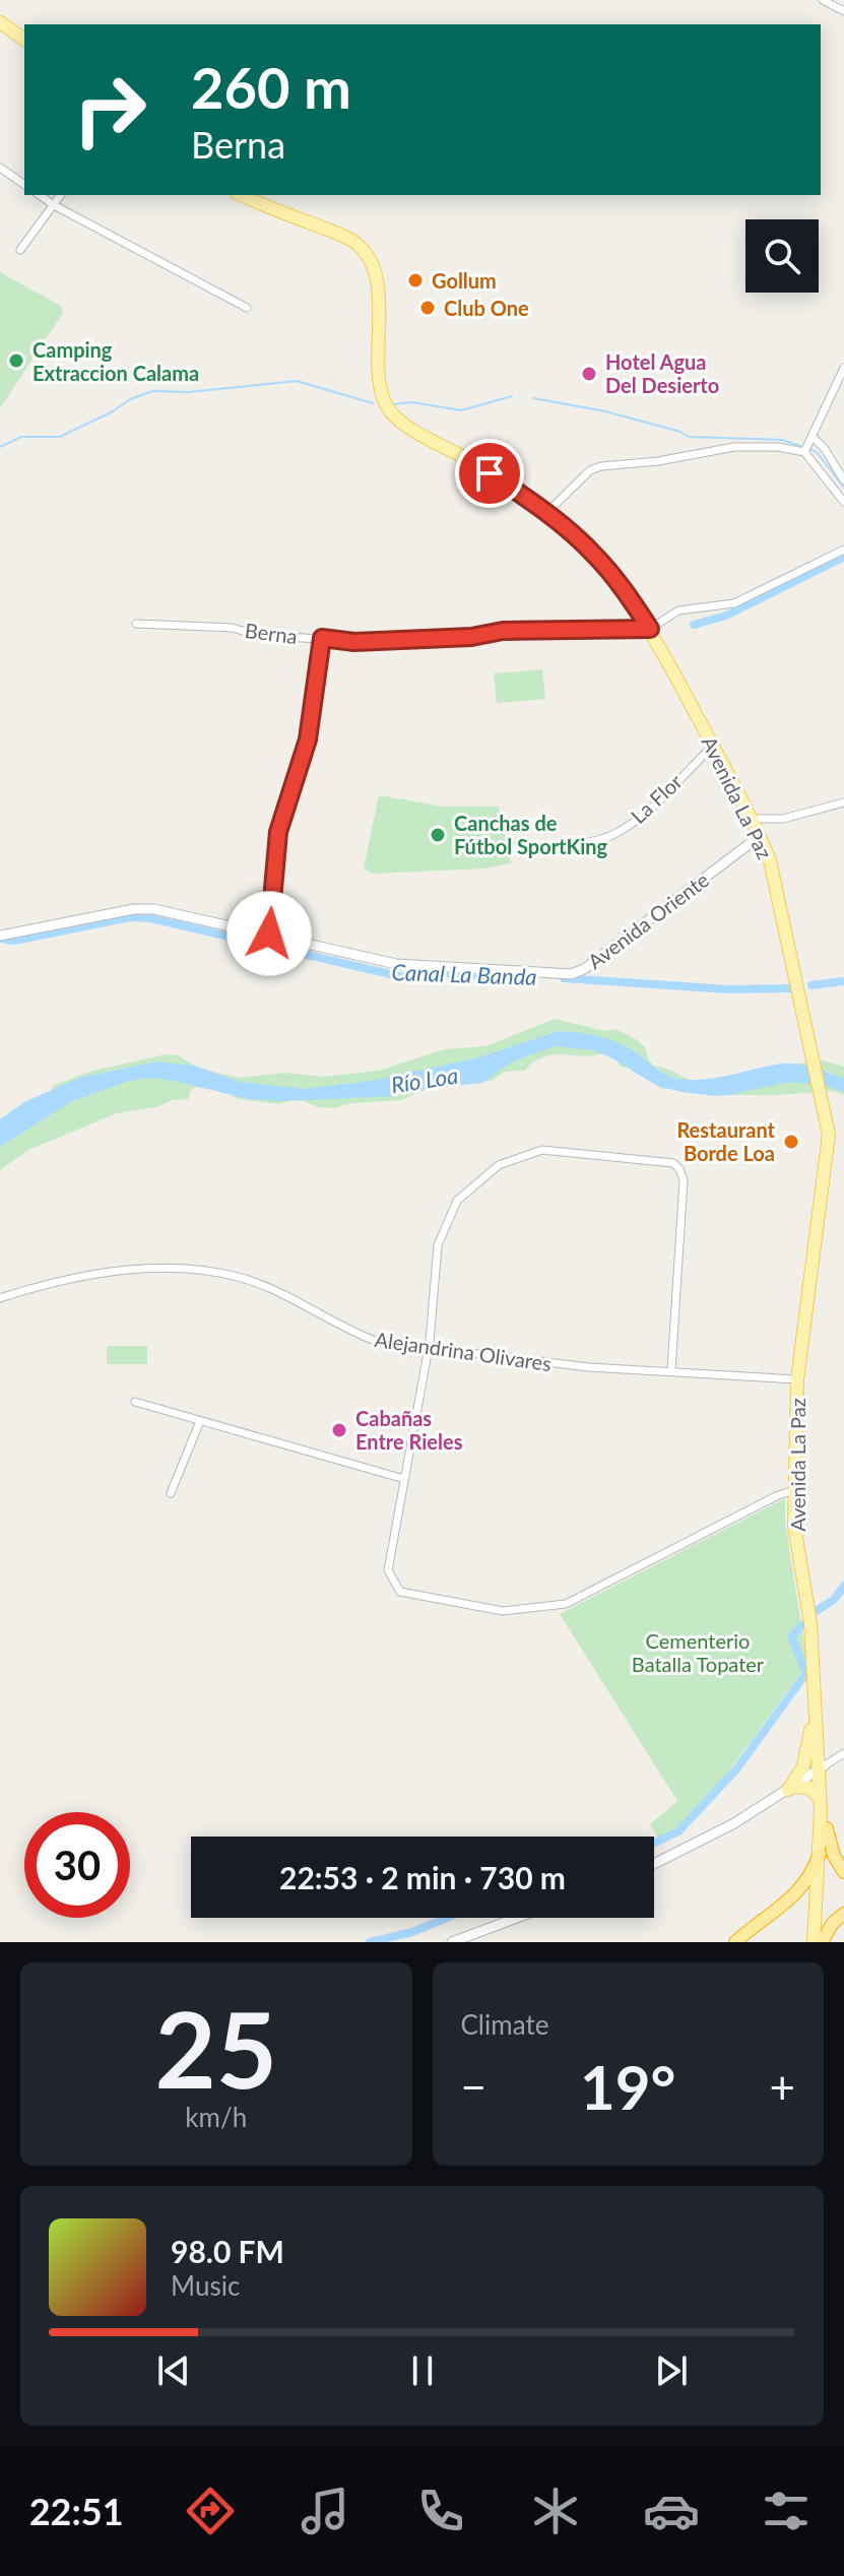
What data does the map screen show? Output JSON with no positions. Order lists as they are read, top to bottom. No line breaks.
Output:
{"streets":{"main road":["Avenida La Paz"],"street":["Berna","La Flor","Avenida Oriente","Alejandrina Olivares"]},"crossings":[["Berna","Avenida La Paz"],["Avenida La Paz","La Flor"],["Avenida La Paz","Avenida Oriente"],["Avenida La Paz","Alejandrina Olivares"]],"water":["Canal La Banda","Río Loa"],"parks":["Cementerio Batalla Topater"],"places":["Gollum","Club One","Camping Extraccion Calama","Hotel Agua Del Desierto","Canchas de Fútbol SportKing","Restaurant Borde Loa","Cabañas Entre Rieles"],"page":{"turn":["260 m","Berna"],"limit":"30","trip":"22:53 · 2 min · 730 m","tile":[["25","km/h"],"Climate"],"heat":["−","19°","+"],"song":["98.0 FM","Music"],"tabs":"22:51"}}
